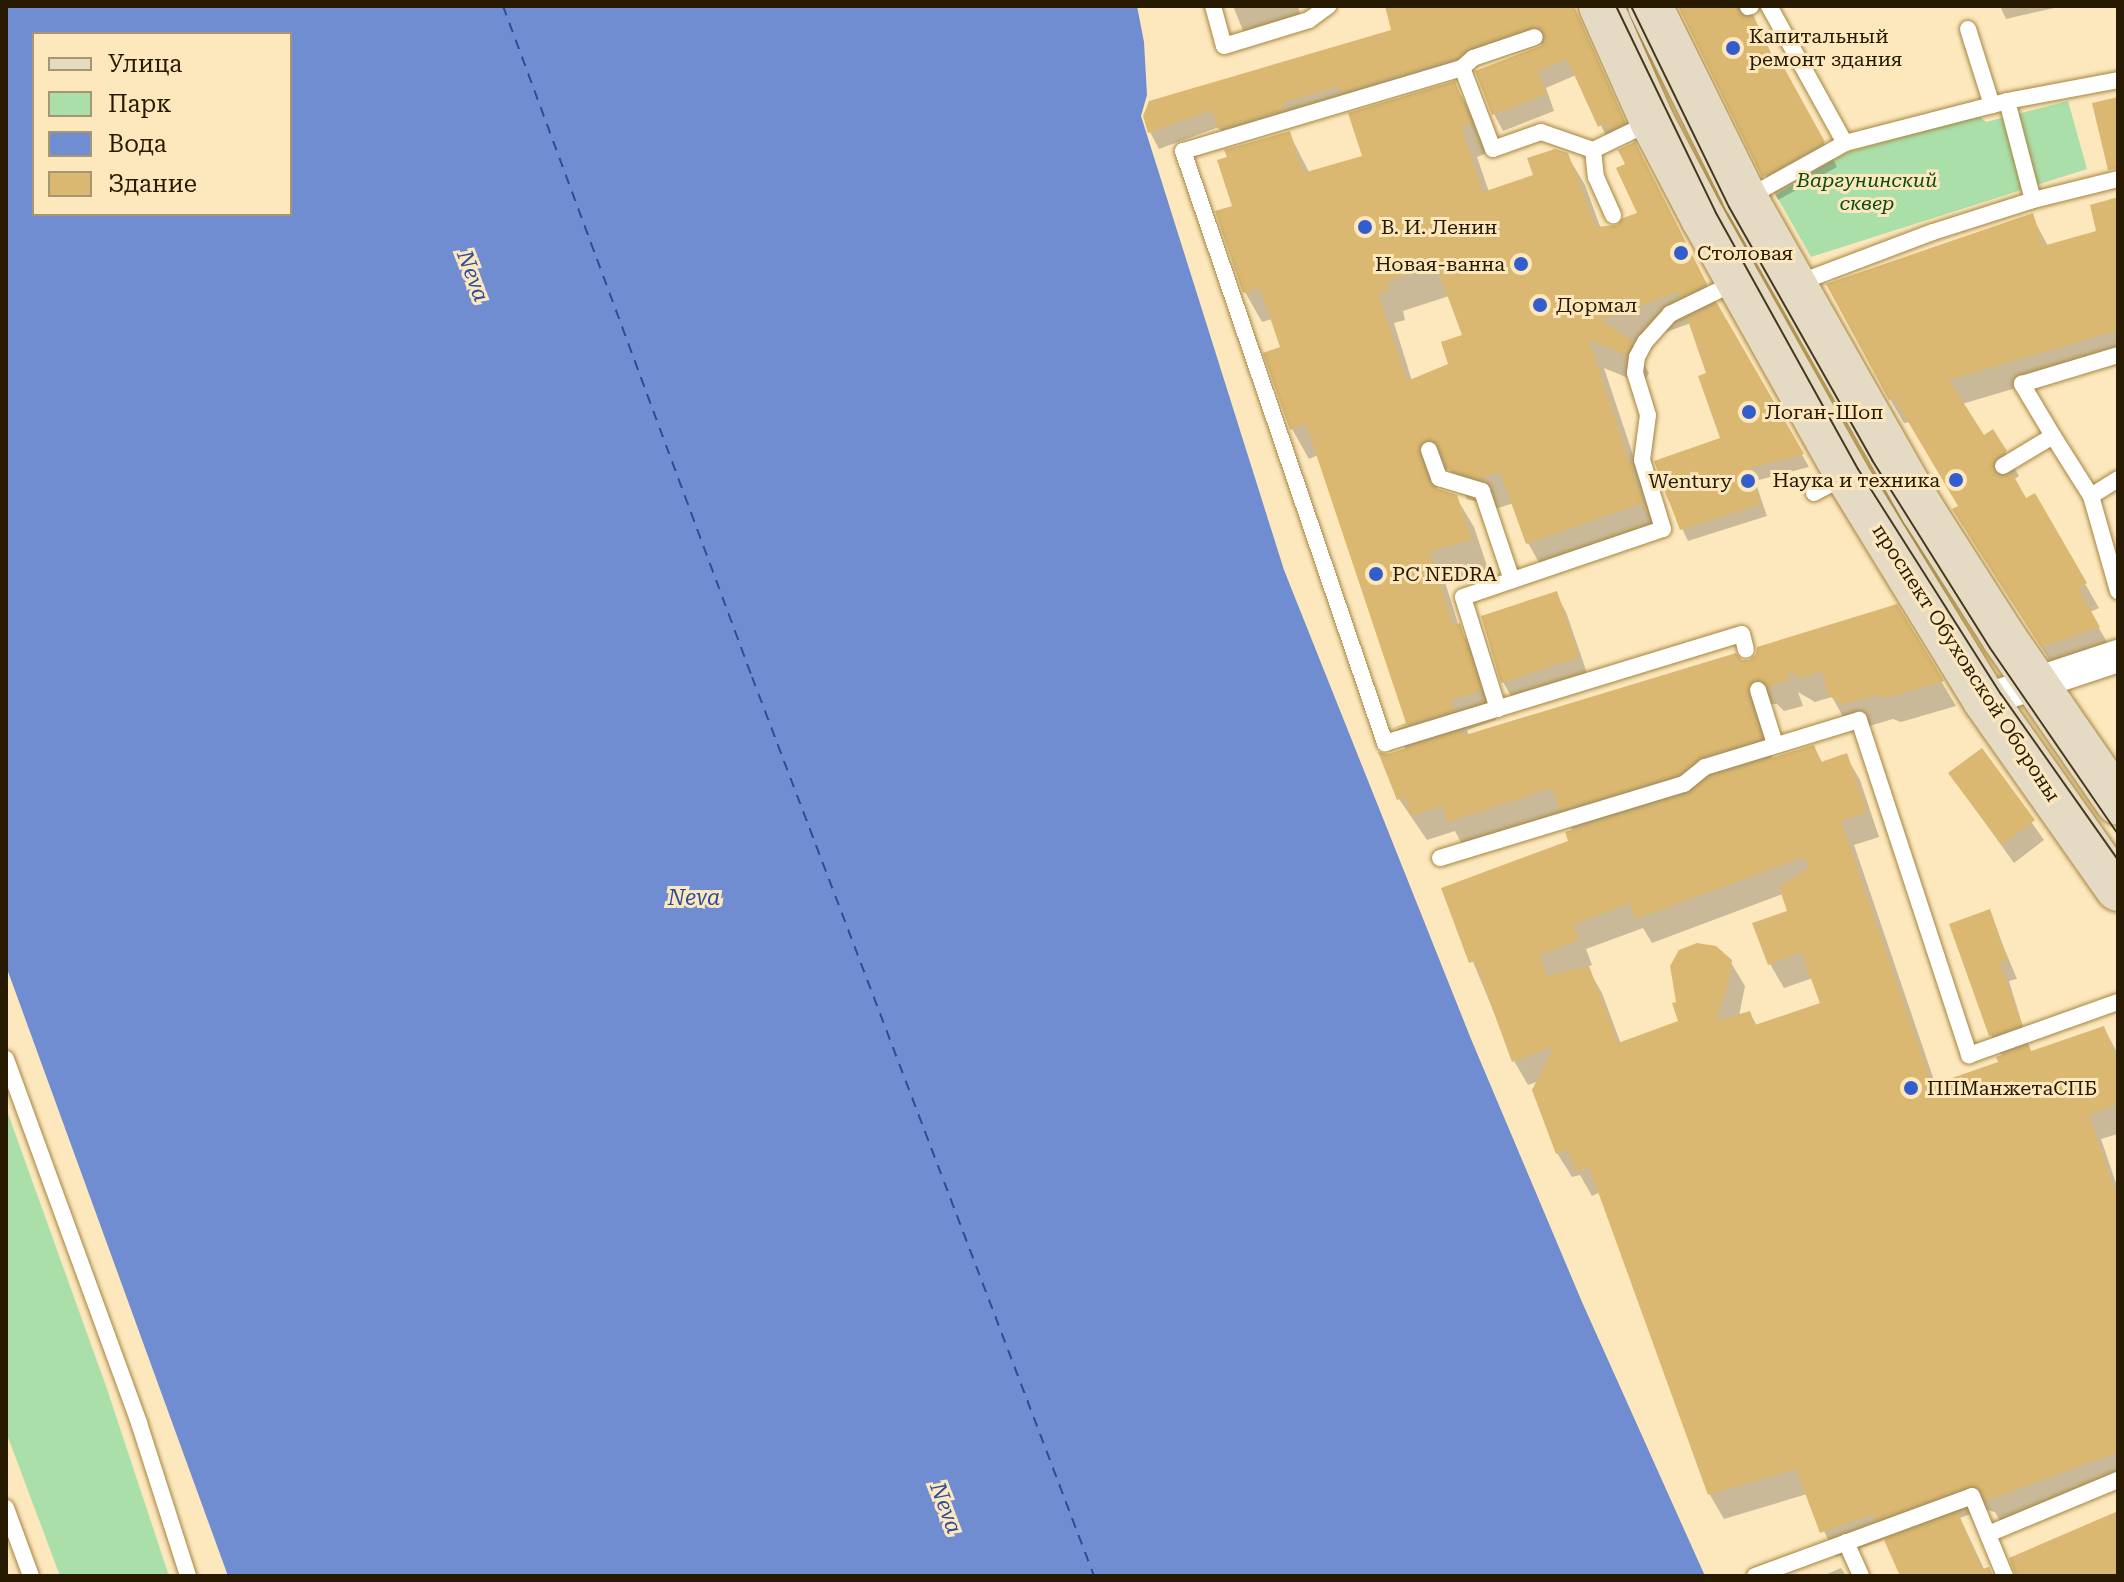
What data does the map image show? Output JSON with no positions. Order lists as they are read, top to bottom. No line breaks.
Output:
{"streets":{"main road":["проспект Обуховской Обороны"]},"water":["Neva"],"parks":["Варгунинский сквер"],"places":["Капитальный ремонт здания","В. И. Ленин","Столовая","Новая-ванна","Дормал","Логан-Шоп","Наука и техника","Wentury","PC NEDRA","ППМанжетаСПБ"],"legend":["Улица","Парк","Вода","Здание"]}
